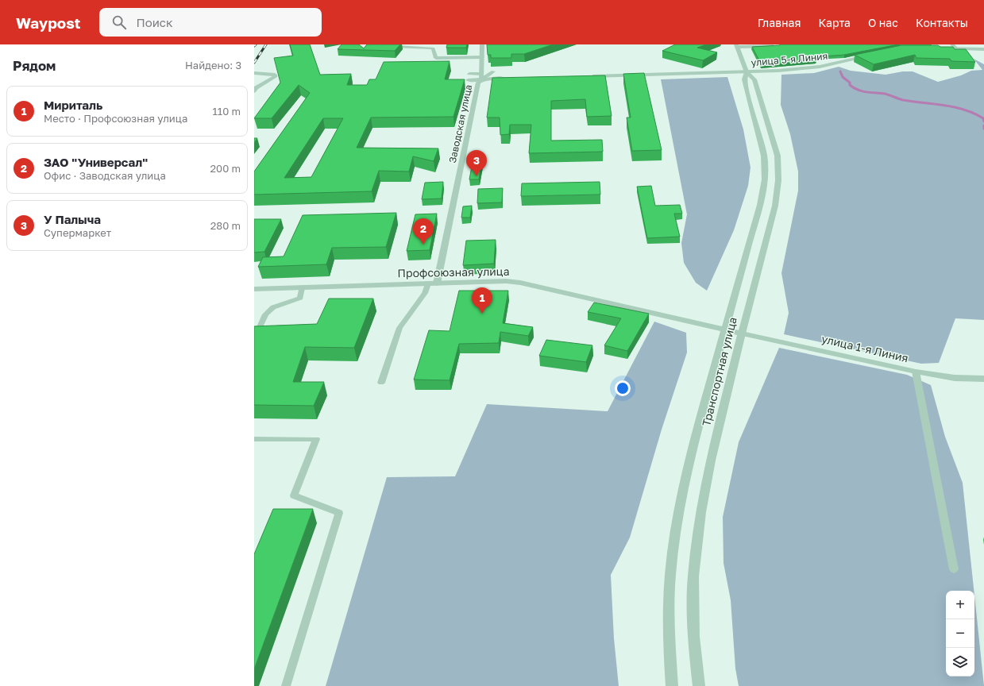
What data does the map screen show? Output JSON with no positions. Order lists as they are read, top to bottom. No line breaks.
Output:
{"streets":{"street":["улица 5-я Линия","Заводская улица","Профсоюзная улица","улица 1-я Линия","Транспортная улица"]},"crossings":[["улица 5-я Линия","Транспортная улица"],["Заводская улица","Профсоюзная улица"],["Профсоюзная улица","улица 1-я Линия"],["Профсоюзная улица","Транспортная улица"],["улица 1-я Линия","Транспортная улица"]],"page":{"header":"Waypost","search":"Поиск","nav":["Главная","Карта","О нас","Контакты"],"heading":["Рядом","Найдено: 3"],"list":[{"mark":"1","name":"Мириталь","note":"Место · Профсоюзная улица","value":"110 m"},{"mark":"2","name":"ЗАО \"Универсал\"","note":"Офис · Заводская улица","value":"200 m"},{"mark":"3","name":"У Палыча","note":"Супермаркет","value":"280 m"}],"pins":["3","2","1"],"map_buttons":["+","−"]}}
